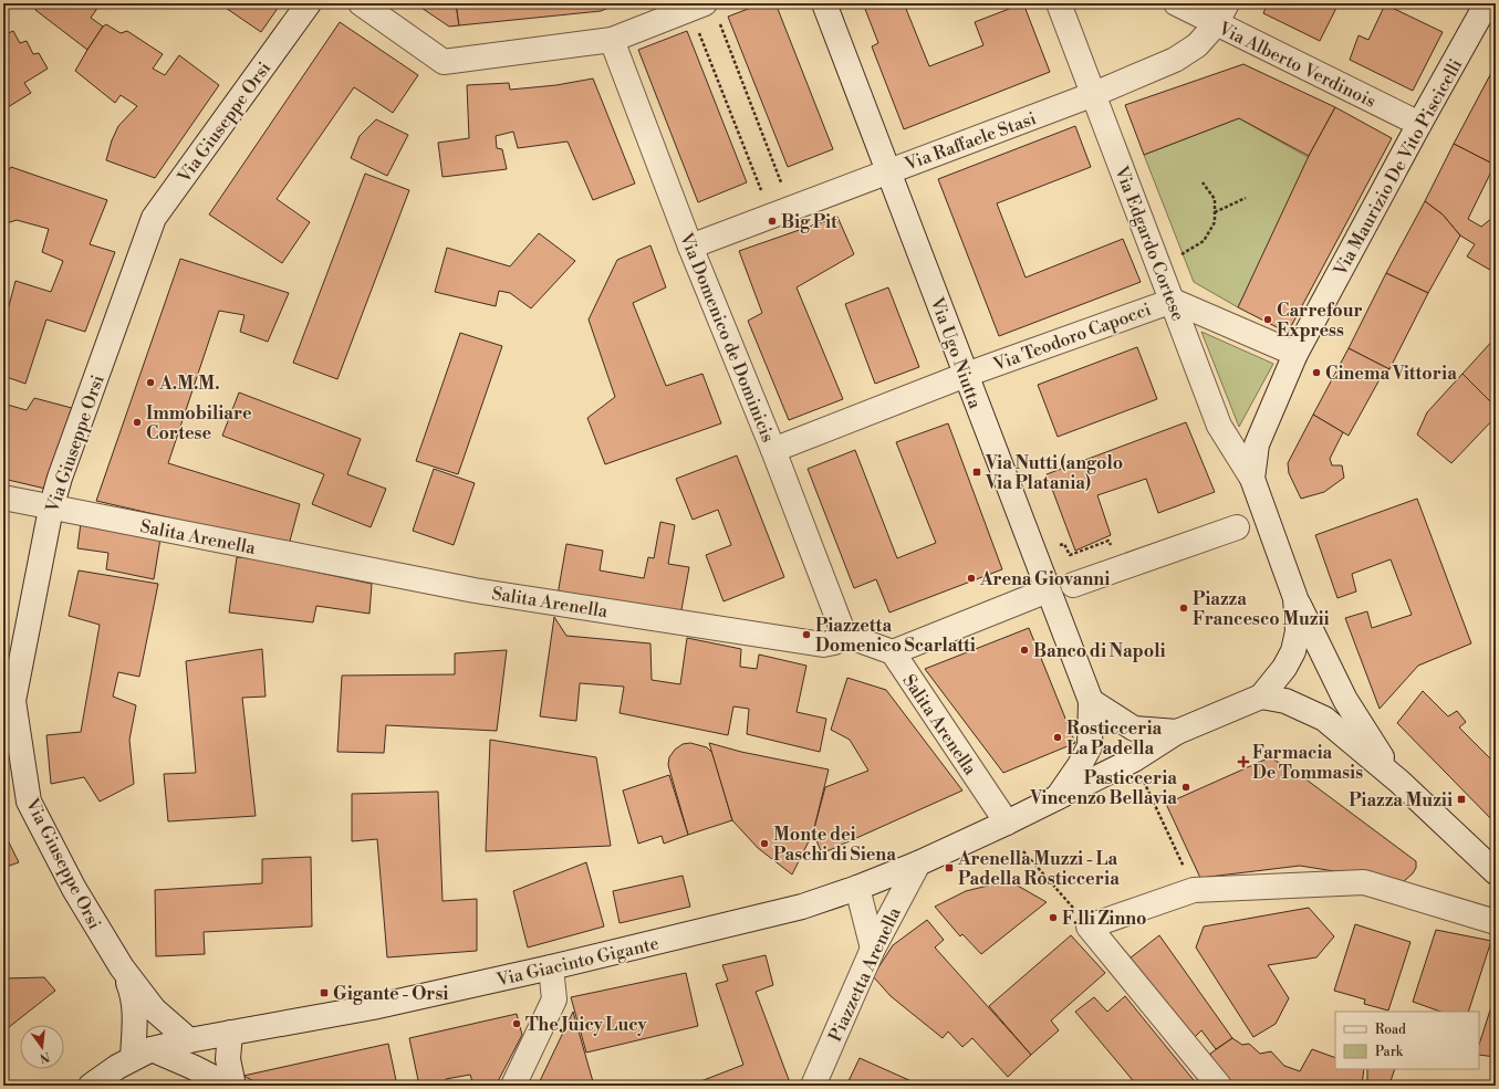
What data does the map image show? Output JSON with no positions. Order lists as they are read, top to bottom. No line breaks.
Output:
{"streets":{"street":["Via Alberto Verdinois","Via Giuseppe Orsi","Via Raffaele Stasi","Via Maurizio De Vito Piscicelli","Via Edgardo Cortese","Via Teodoro Capocci","Via Domenico de Dominicis","Via Ugo Niutta","Salita Arenella","Via Giacinto Gigante","Piazzetta Arenella"]},"crossings":[["Via Alberto Verdinois","Via Raffaele Stasi"],["Via Alberto Verdinois","Via Maurizio De Vito Piscicelli"],["Via Giuseppe Orsi","Salita Arenella"],["Via Giuseppe Orsi","Via Giacinto Gigante"],["Via Raffaele Stasi","Via Edgardo Cortese"],["Via Raffaele Stasi","Via Domenico de Dominicis"],["Via Raffaele Stasi","Via Ugo Niutta"],["Via Maurizio De Vito Piscicelli","Via Edgardo Cortese"],["Via Edgardo Cortese","Via Teodoro Capocci"],["Via Teodoro Capocci","Via Domenico de Dominicis"],["Via Teodoro Capocci","Via Ugo Niutta"],["Via Domenico de Dominicis","Salita Arenella"],["Via Ugo Niutta","Via Giacinto Gigante"],["Salita Arenella","Via Giacinto Gigante"],["Via Giacinto Gigante","Piazzetta Arenella"]],"places":{"other":["Big Pit","Carrefour Express","Cinema Vittoria","A.M.M.","Immobiliare Cortese","Arena Giovanni","Piazza Francesco Muzii","Piazzetta Domenico Scarlatti","Banco di Napoli","Rosticceria La Padella","Pasticceria Vincenzo Bellavia","Monte dei Paschi di Siena","F.lli Zinno","The Juicy Lucy"],"transit":["Via Nutti (angolo Via Platania)","Piazza Muzii","Arenella Muzzi - La Padella Rosticceria","Gigante - Orsi"],"health":["Farmacia De Tommasis"]},"legend":["Road","Park"],"north":"bottom"}
